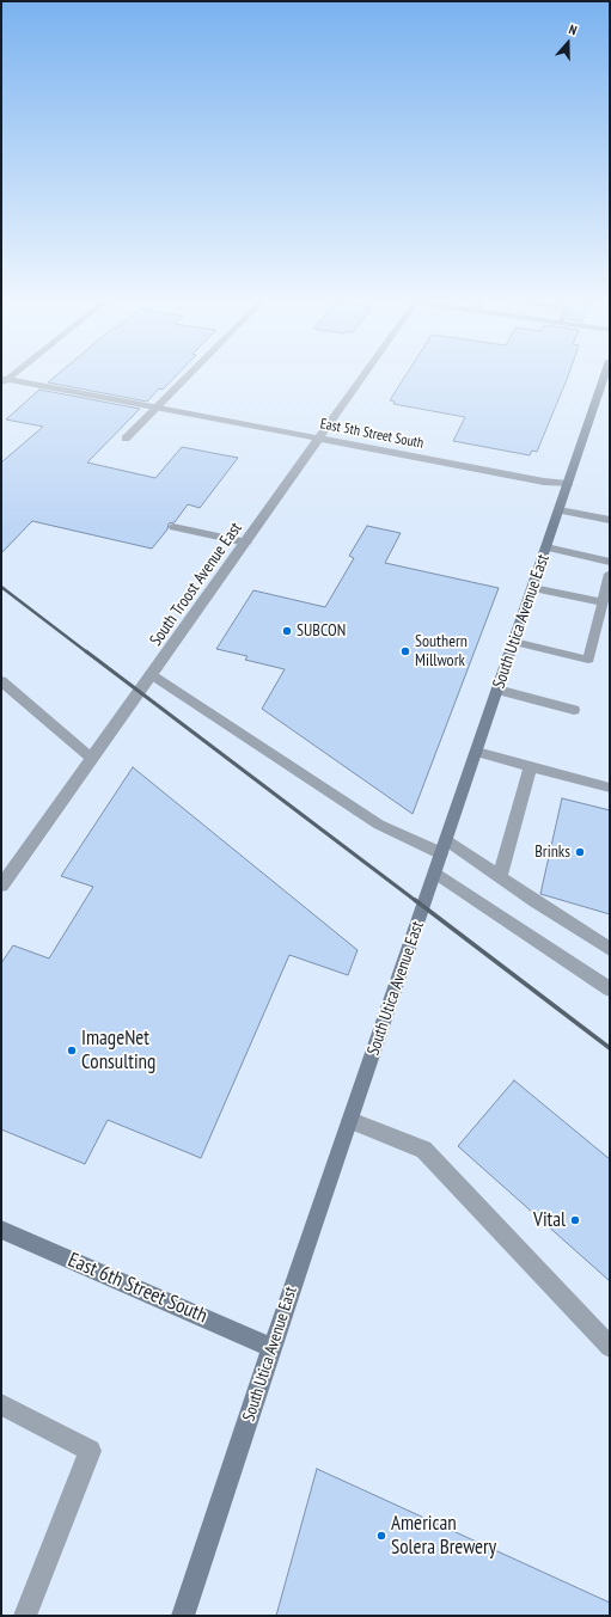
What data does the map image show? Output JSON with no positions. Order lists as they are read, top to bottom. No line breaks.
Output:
{"streets":{"main road":["South Utica Avenue East","East 6th Street South"],"street":["East 5th Street South","South Troost Avenue East"]},"crossings":[["East 5th Street South","South Troost Avenue East"],["East 5th Street South","South Utica Avenue East"],["South Utica Avenue East","East 6th Street South"]],"places":["SUBCON","Southern Millwork","Brinks","ImageNet Consulting","Vital","American Solera Brewery"],"north":"top"}
